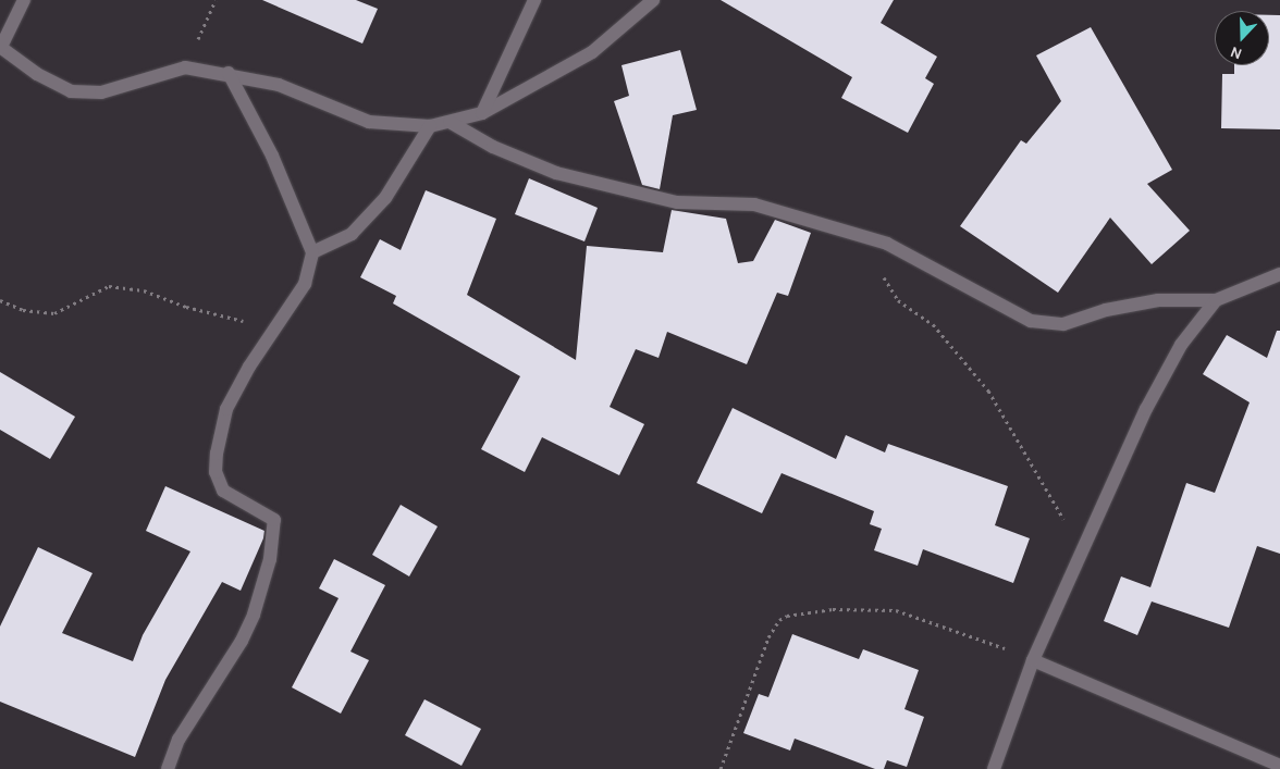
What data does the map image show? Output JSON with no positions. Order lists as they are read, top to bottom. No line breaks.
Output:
{"north":"bottom"}
